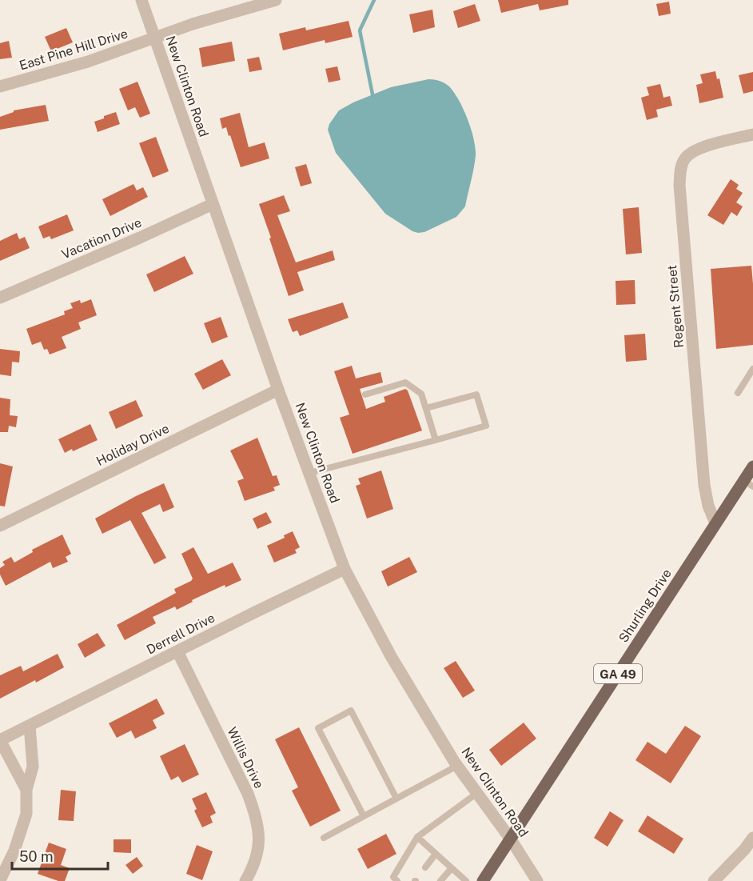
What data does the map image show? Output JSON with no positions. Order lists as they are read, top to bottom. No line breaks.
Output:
{"streets":{"main road":["Shurling Drive","GA 49"],"street":["East Pine Hill Drive","New Clinton Road","Vacation Drive","Regent Street","Holiday Drive","Derrell Drive","Willis Drive"]},"crossings":[["East Pine Hill Drive","New Clinton Road"],["New Clinton Road","Vacation Drive"],["New Clinton Road","Holiday Drive"],["New Clinton Road","Shurling Drive"],["New Clinton Road","Derrell Drive"],["Regent Street","Shurling Drive"],["Derrell Drive","Willis Drive"]],"scale_bar":"50 m"}
